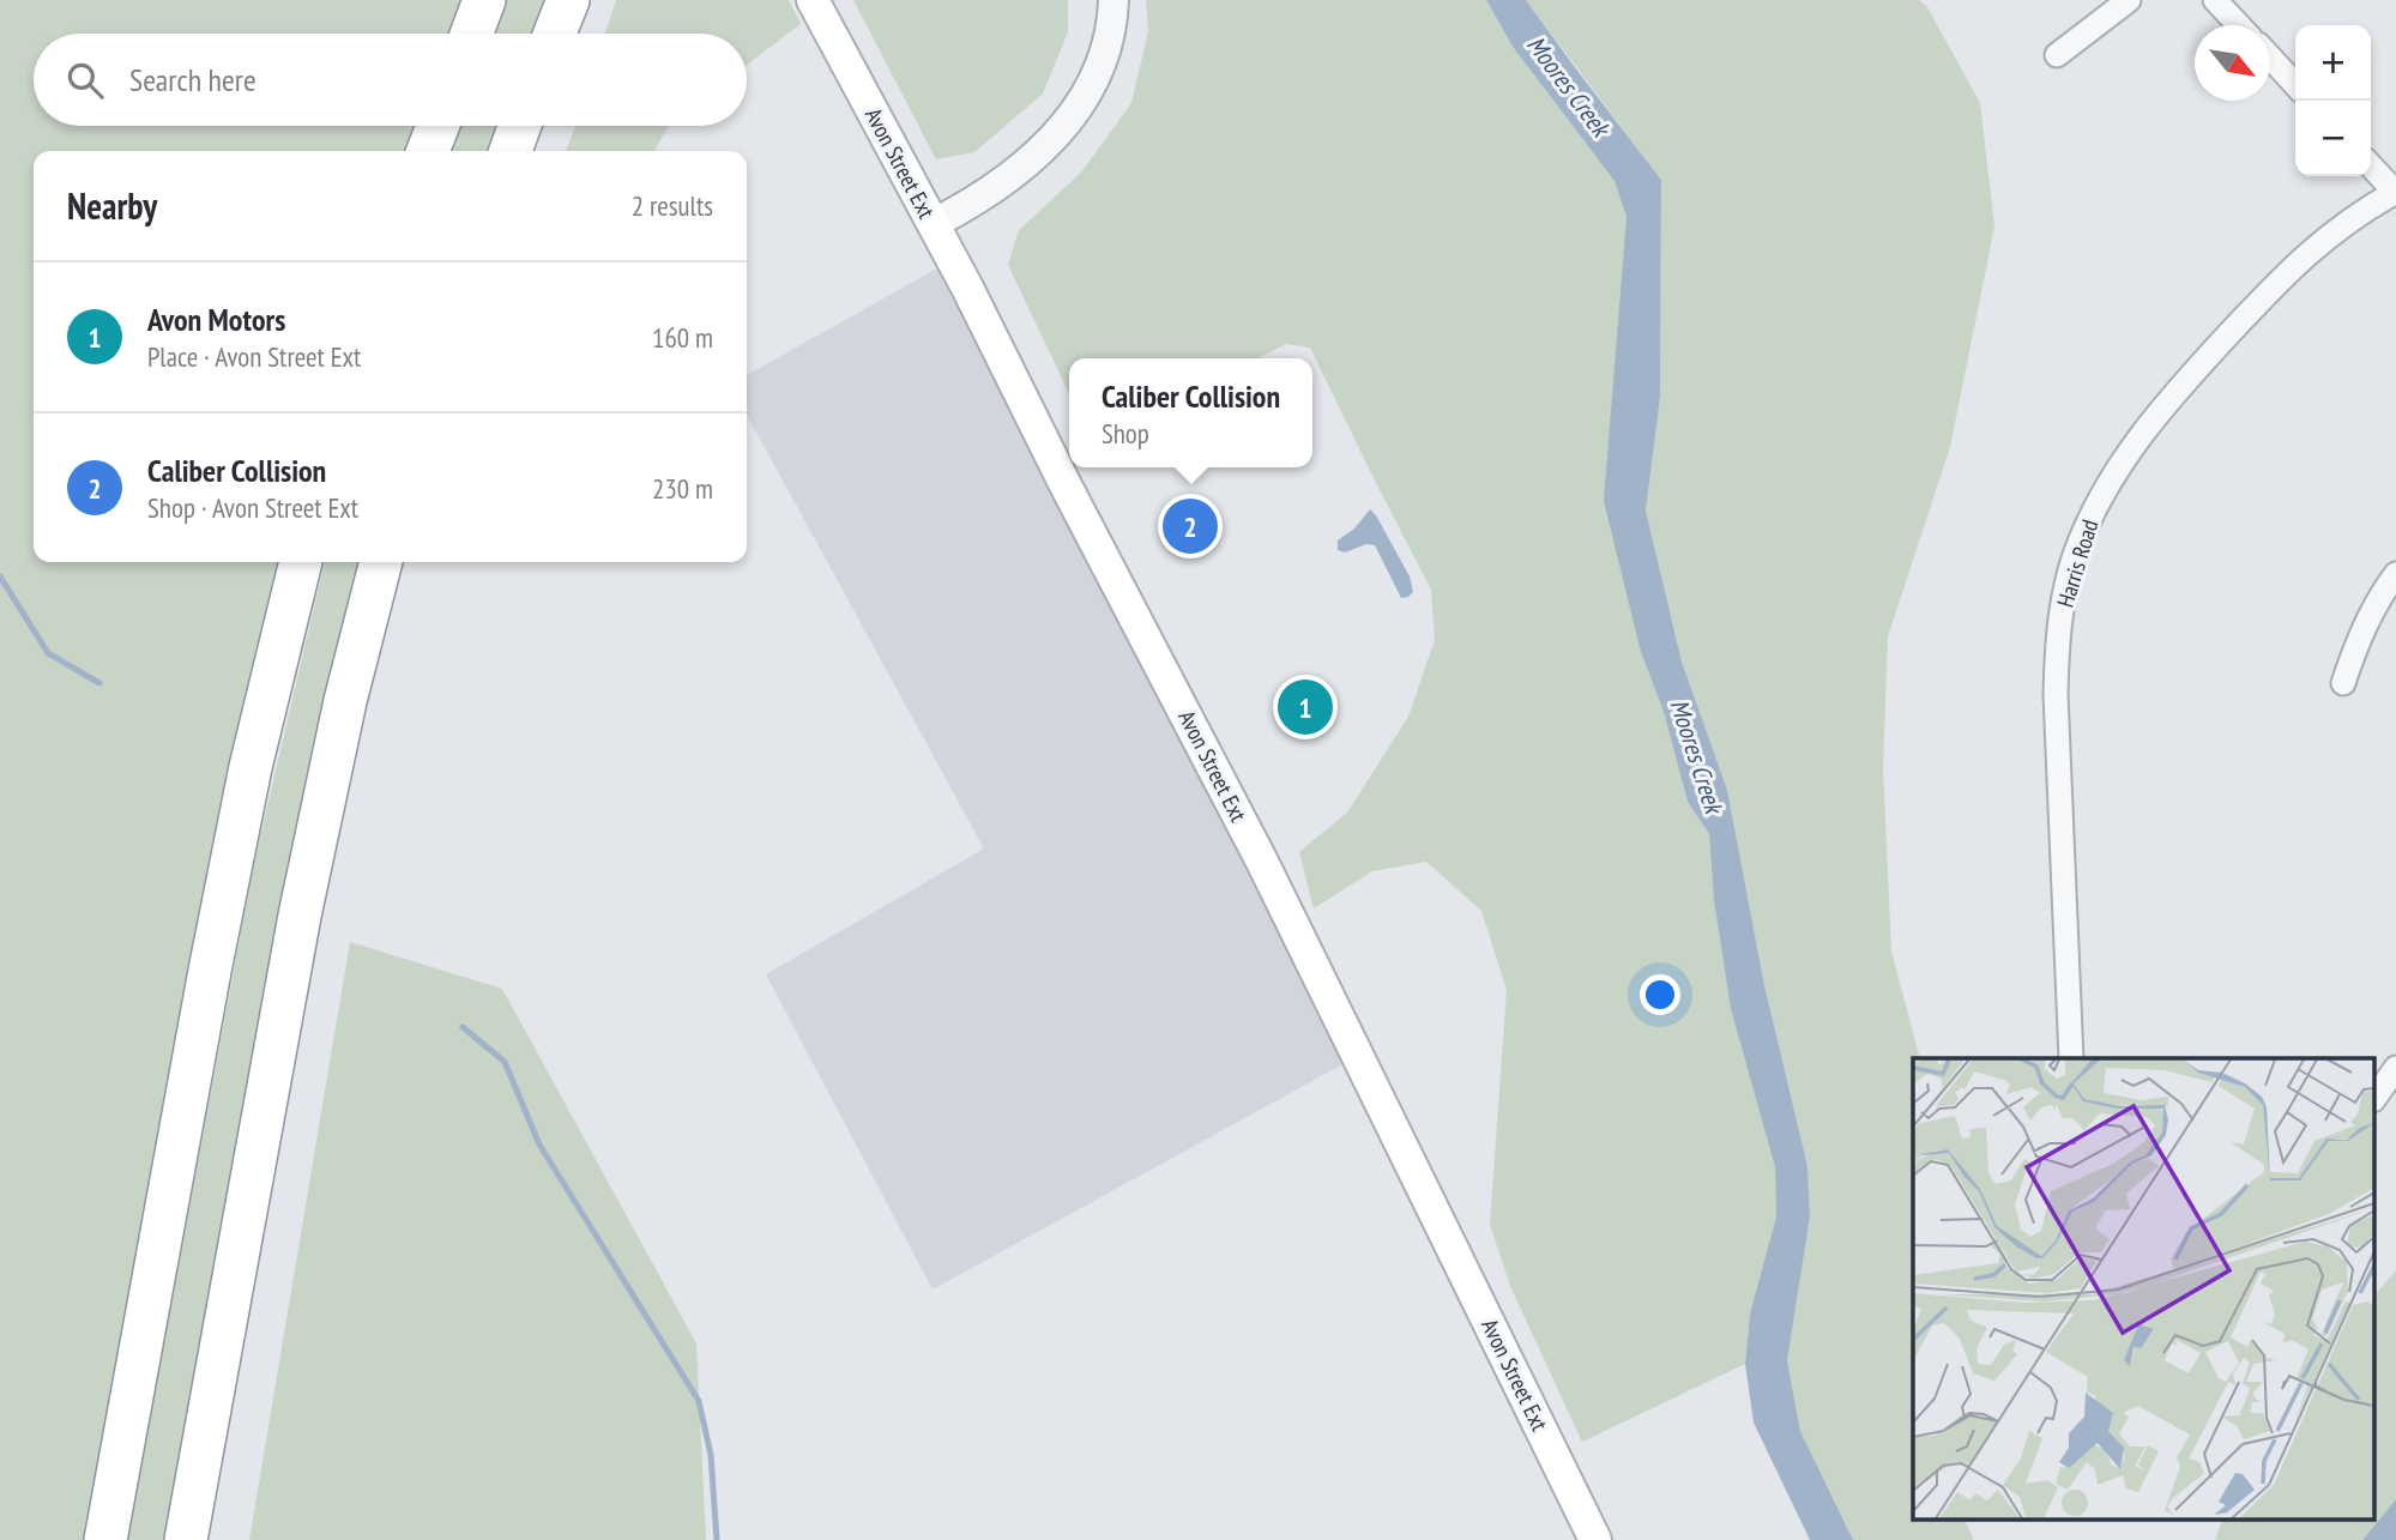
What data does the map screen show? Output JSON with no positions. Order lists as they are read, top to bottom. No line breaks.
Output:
{"streets":{"main road":["Avon Street Ext"],"street":["Harris Road"]},"water":["Moores Creek"],"north":"bottom right","page":{"map_buttons":["+","−"],"search":"Search here","heading":["Nearby","2 results"],"list":[{"mark":"1","name":"Avon Motors","note":"Place · Avon Street Ext","value":"160 m"},{"mark":"2","name":"Caliber Collision","note":"Shop · Avon Street Ext","value":"230 m"}],"popup":["Caliber Collision","Shop"],"pins":["2","1"]}}
